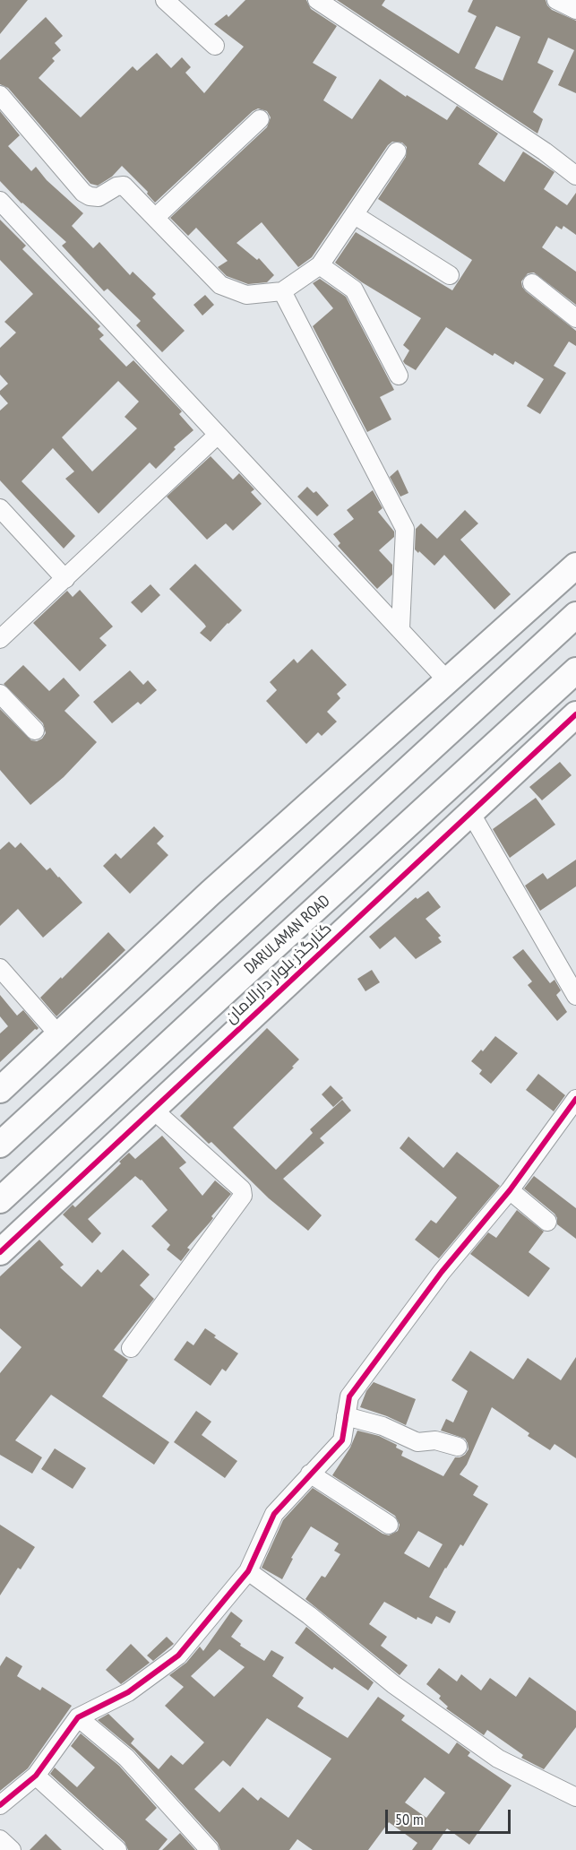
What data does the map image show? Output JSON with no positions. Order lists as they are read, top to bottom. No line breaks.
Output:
{"streets":{"street":["DARULAMAN ROAD","کنارگذر بلوار دارالامان"]},"scale_bar":"50 m"}
